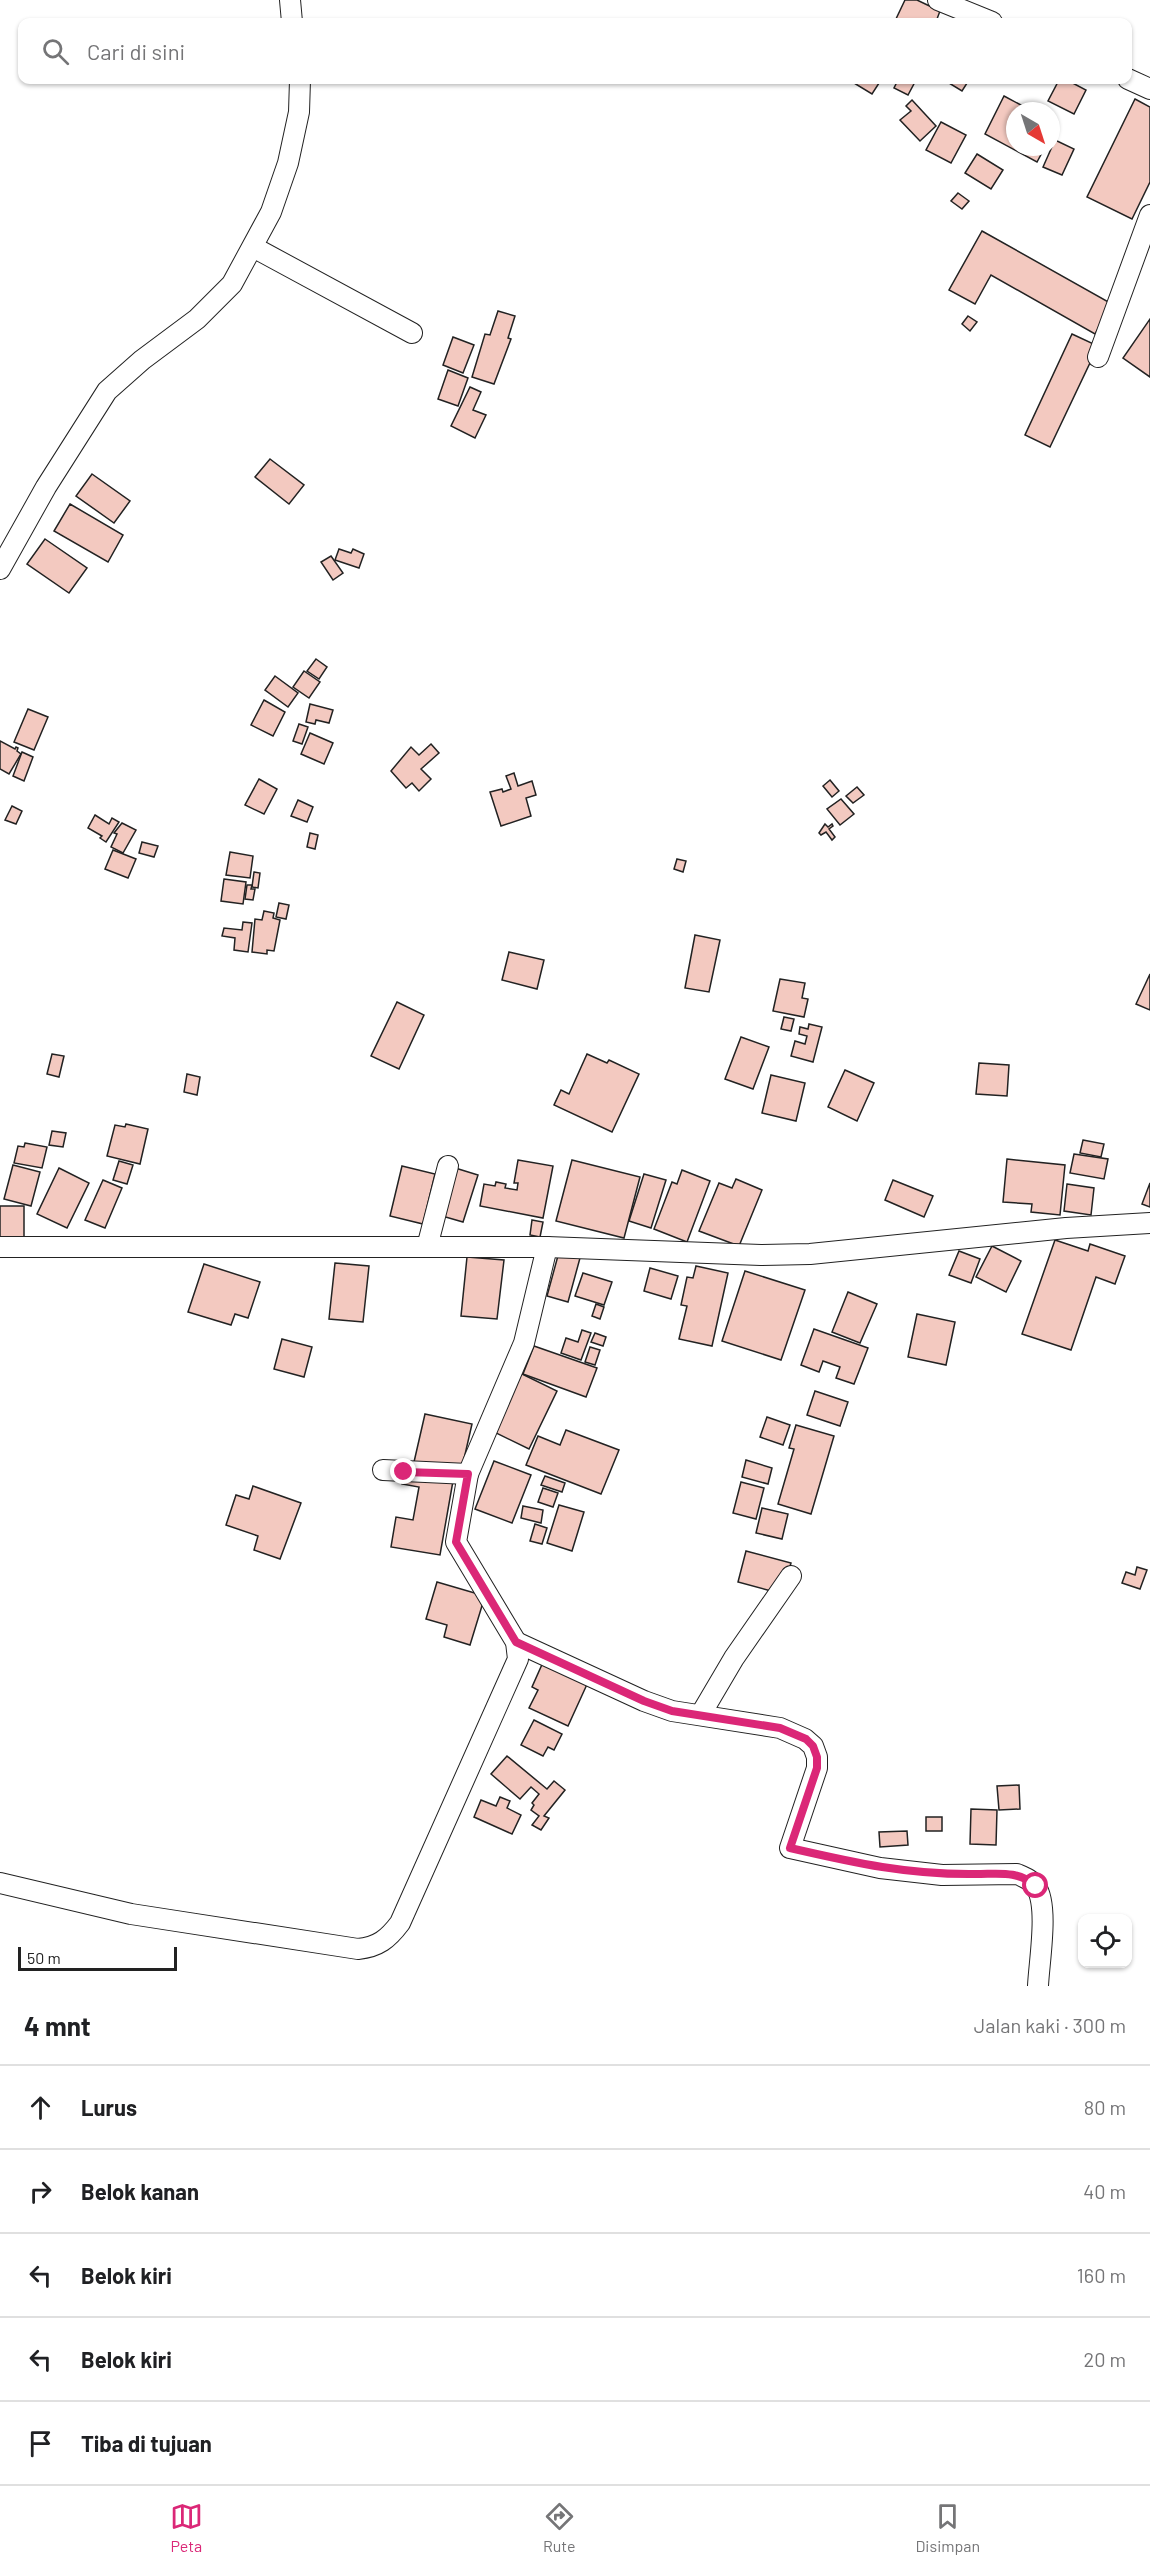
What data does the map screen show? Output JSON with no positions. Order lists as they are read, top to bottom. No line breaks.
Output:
{"scale_bar":"50 m","north":"bottom right","page":{"search":"Cari di sini","scale":"50 m","heading":["4 mnt","Jalan kaki · 300 m"],"list":[["Lurus","80 m"],["Belok kanan","40 m"],["Belok kiri","160 m"],["Belok kiri","20 m"],"Tiba di tujuan"],"nav":["Peta","Rute","Disimpan"]}}
